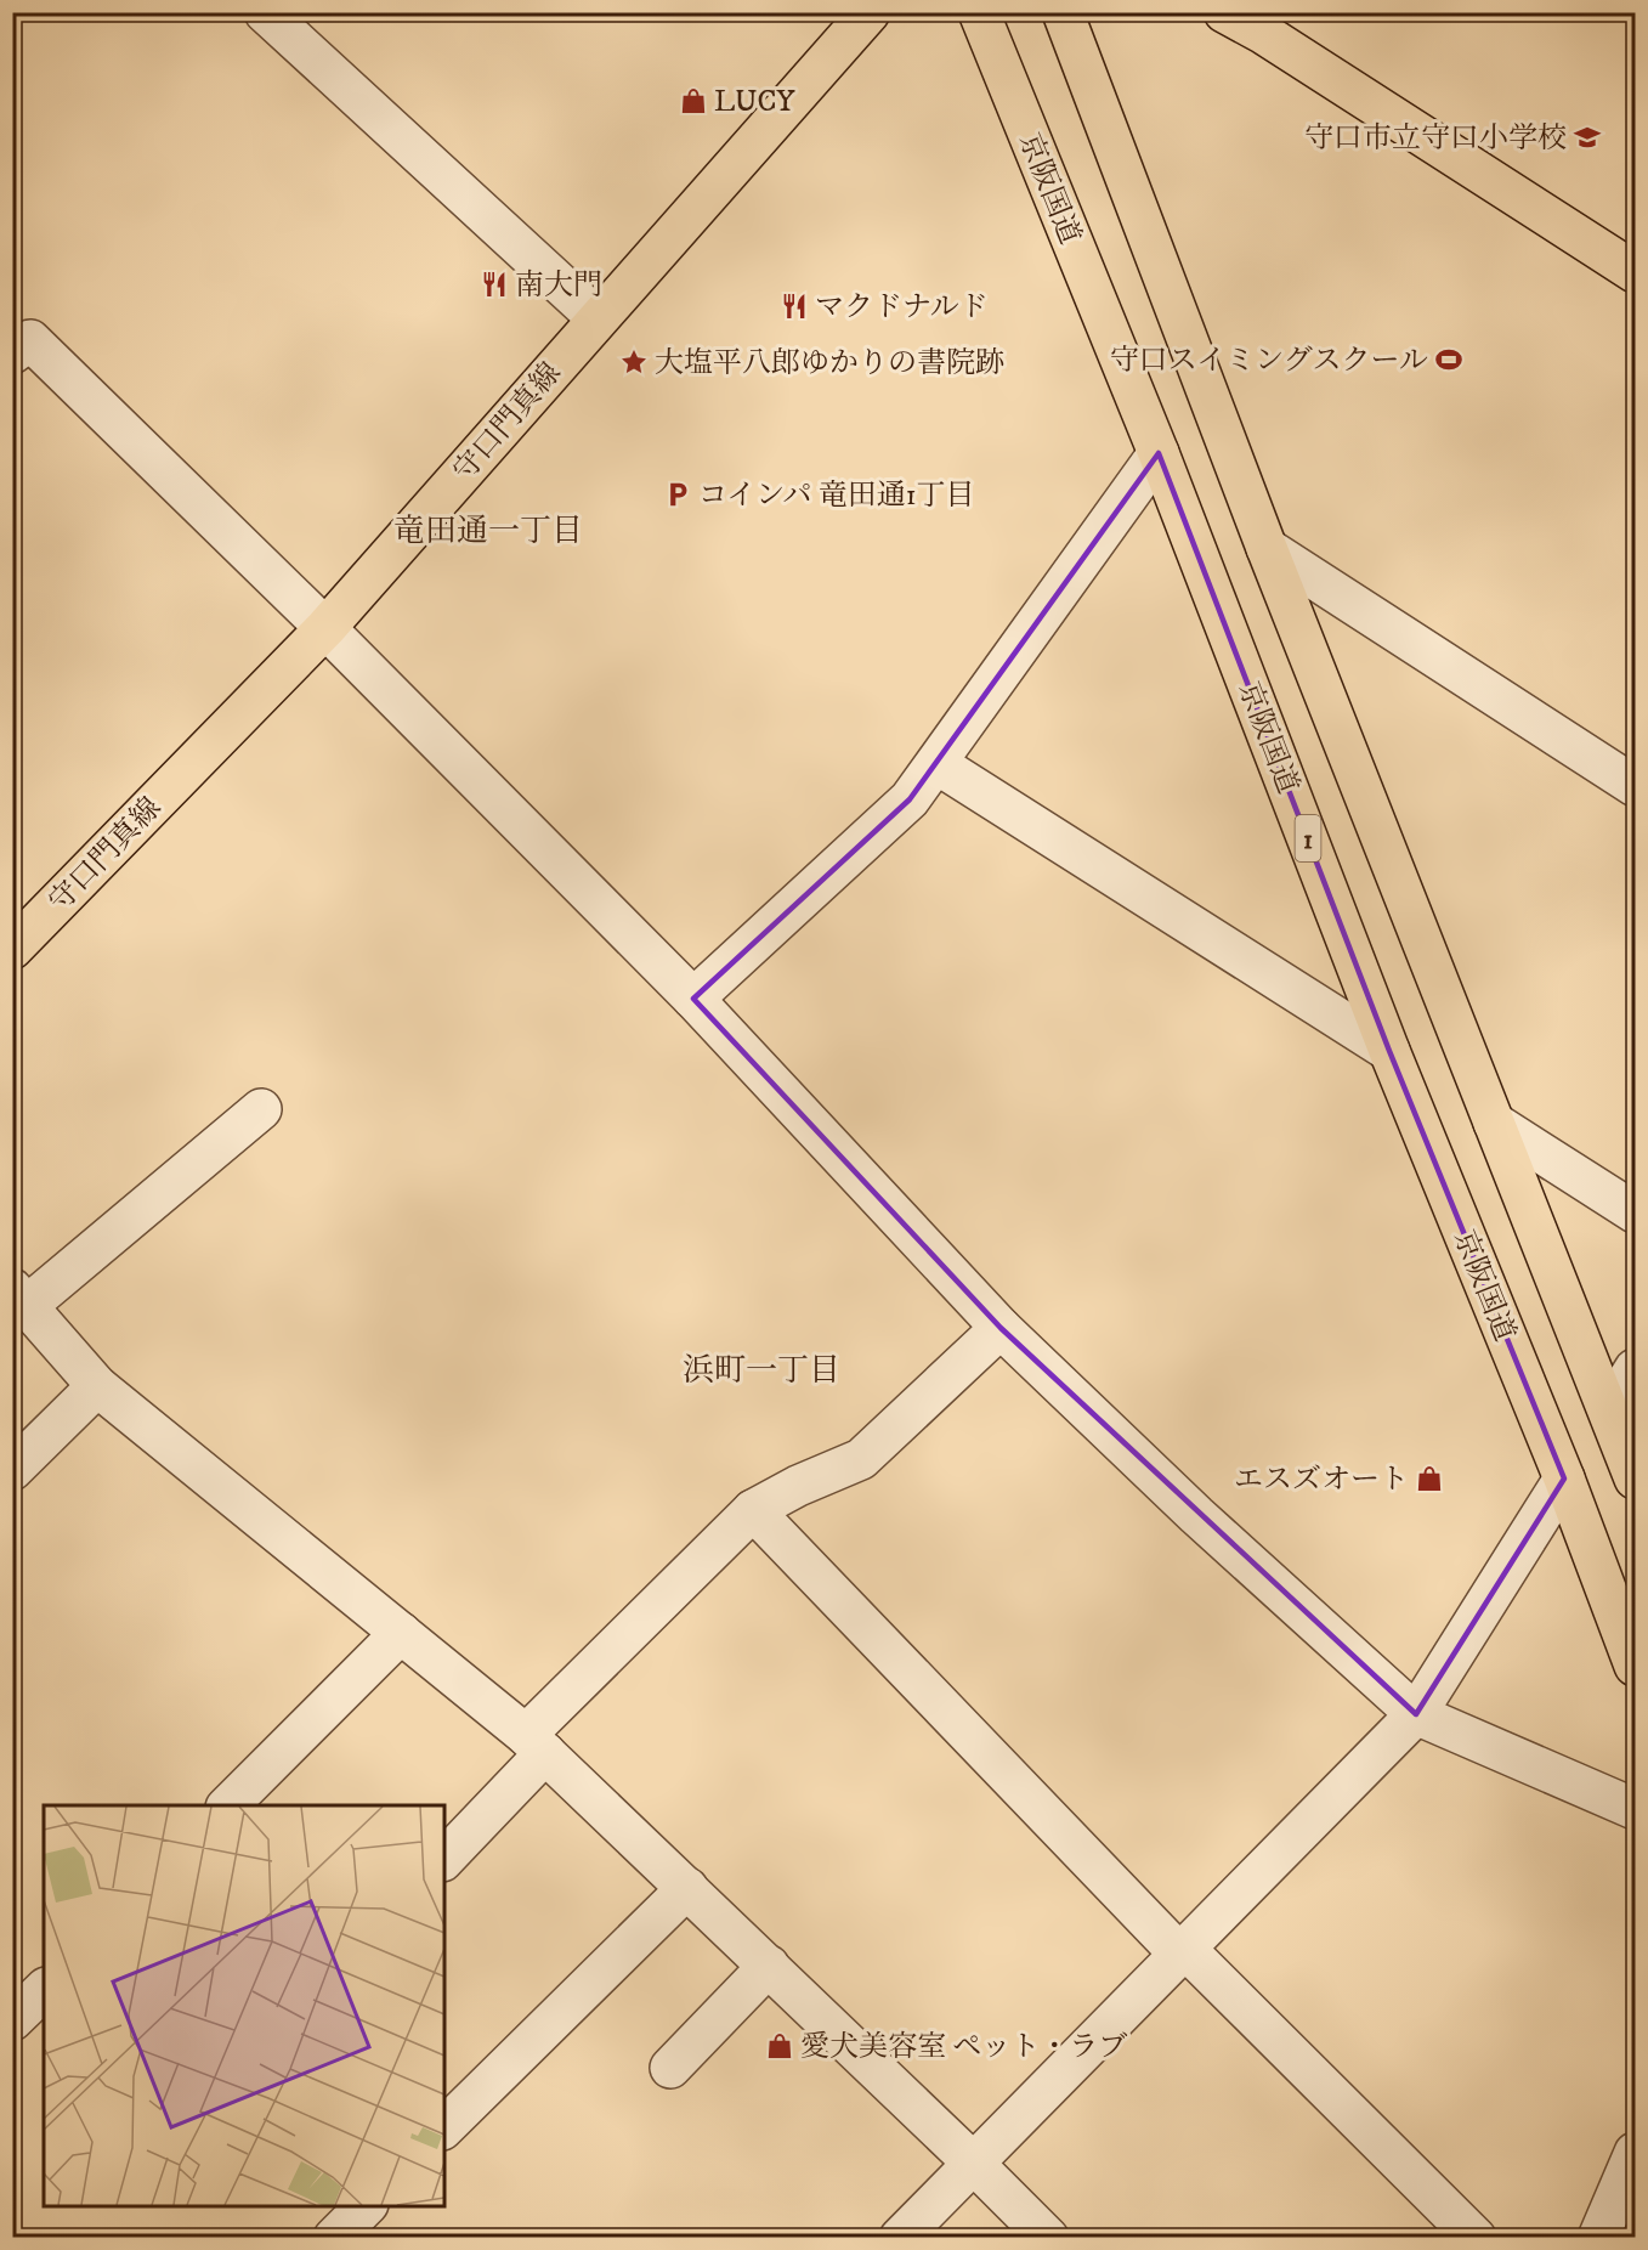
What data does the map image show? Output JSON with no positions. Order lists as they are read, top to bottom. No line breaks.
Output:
{"streets":{"main road":["京阪国道","守口門真線","1"]},"districts":["竜田通一丁目","浜町一丁目"],"places":{"shop":["LUCY","エスズオート","愛犬美容室 ペット・ラブ"],"school or university":["守口市立守口小学校"],"restaurant":["南大門","マクドナルド"],"sports":["守口スイミングスクール"],"place":["大塩平八郎ゆかりの書院跡"],"parking":["コインパ 竜田通1丁目"]}}
